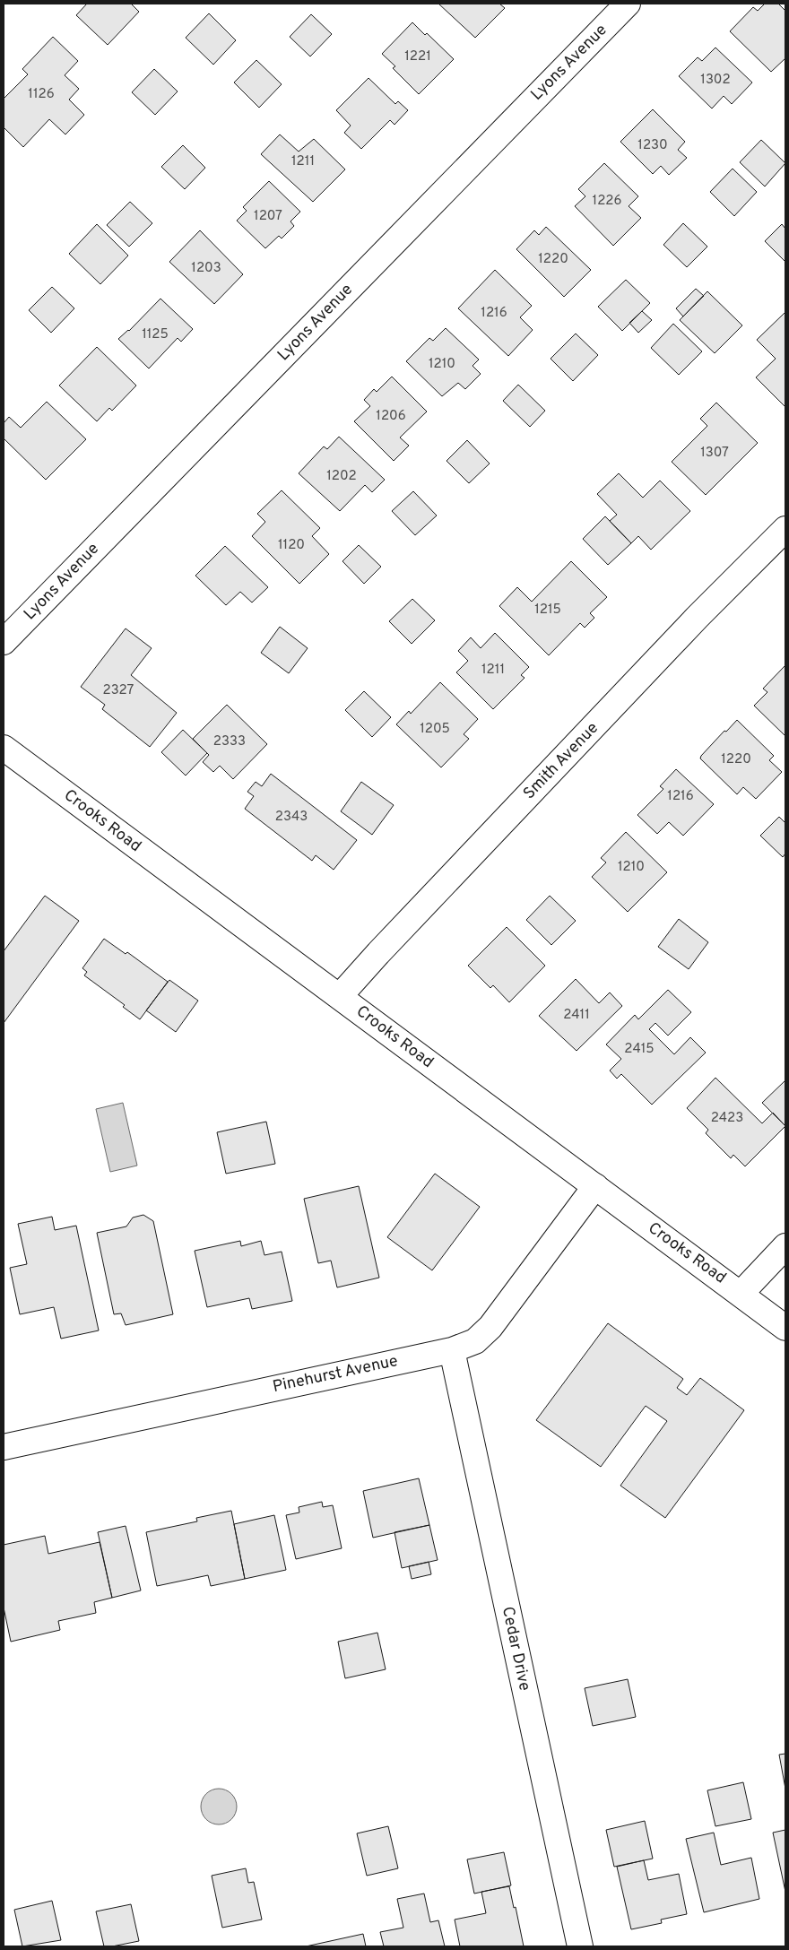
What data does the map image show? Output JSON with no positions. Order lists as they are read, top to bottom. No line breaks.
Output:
{"streets":{"street":["Lyons Avenue","Smith Avenue","Crooks Road","Pinehurst Avenue","Cedar Drive"]},"crossings":[["Smith Avenue","Crooks Road"],["Crooks Road","Pinehurst Avenue"],["Pinehurst Avenue","Cedar Drive"]],"house_numbers":["1221","1302","1126","1230","1211","1226","1207","1220","1203","1216","1125","1210","1206","1307","1202","1120","1215","1211","2327","1205","2333","1220","1216","2343","1210","2411","2415","2423"]}
